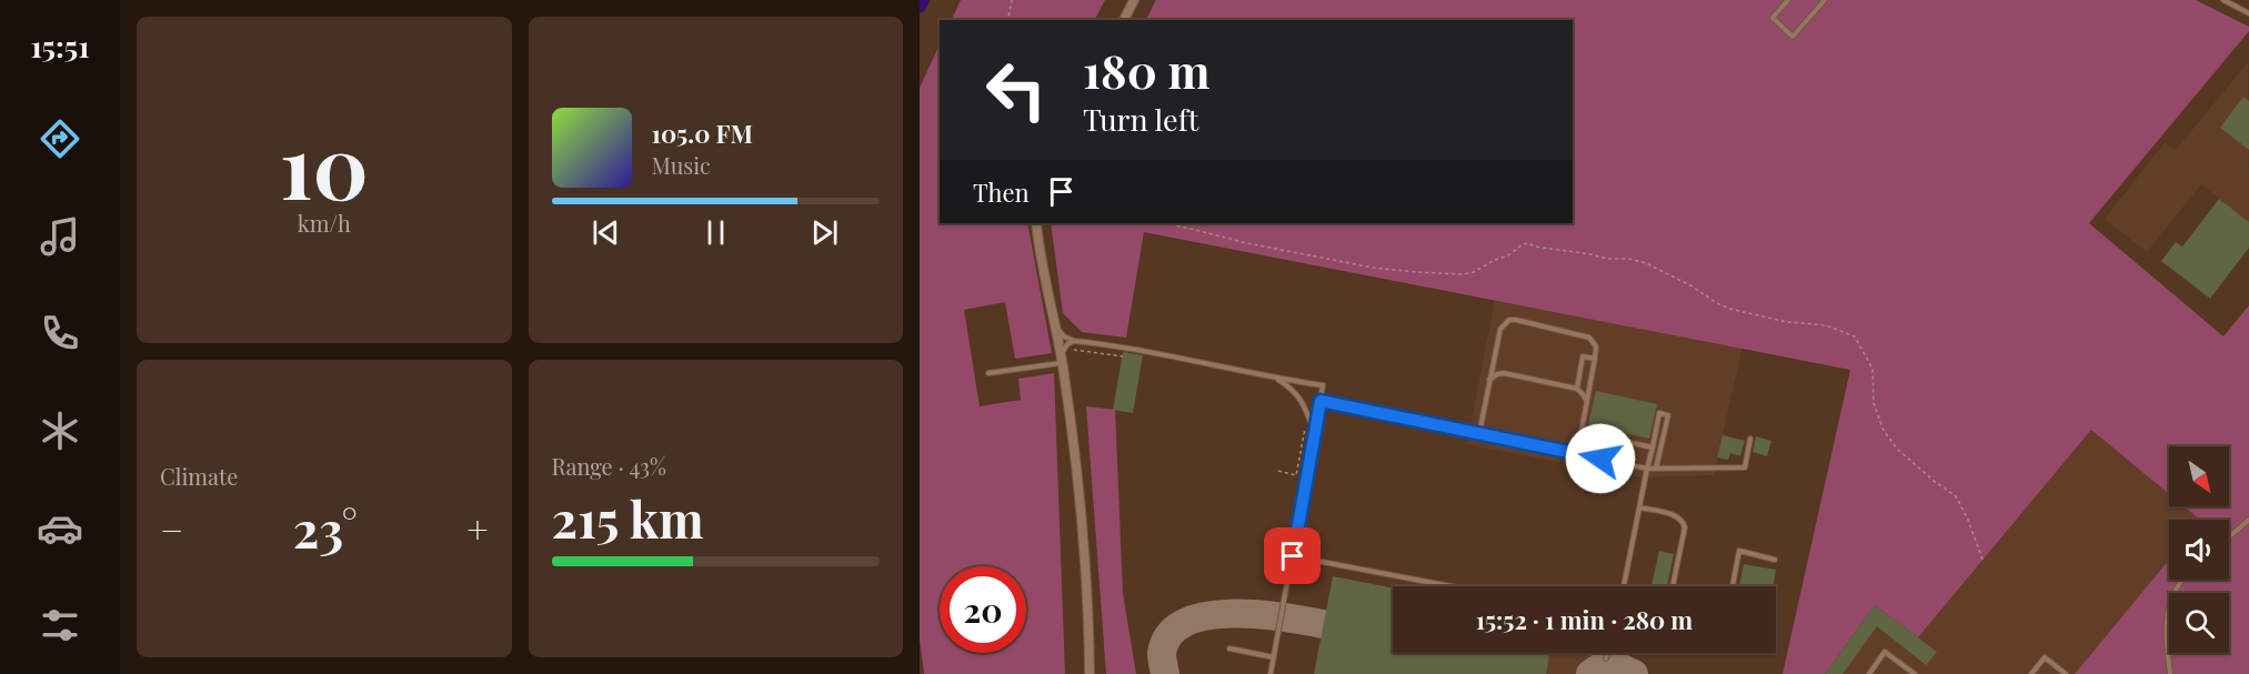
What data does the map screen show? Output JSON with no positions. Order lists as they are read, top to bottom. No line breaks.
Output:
{"north":"bottom right","page":{"tabs":"15:51","tile":[["10","km/h"],"Climate",["Range · 43%","215 km"]],"turn":["180 m","Turn left"],"song":["105.0 FM","Music"],"then":"Then","heat":["−","23°","+"],"limit":"20","trip":"15:52 · 1 min · 280 m"}}
